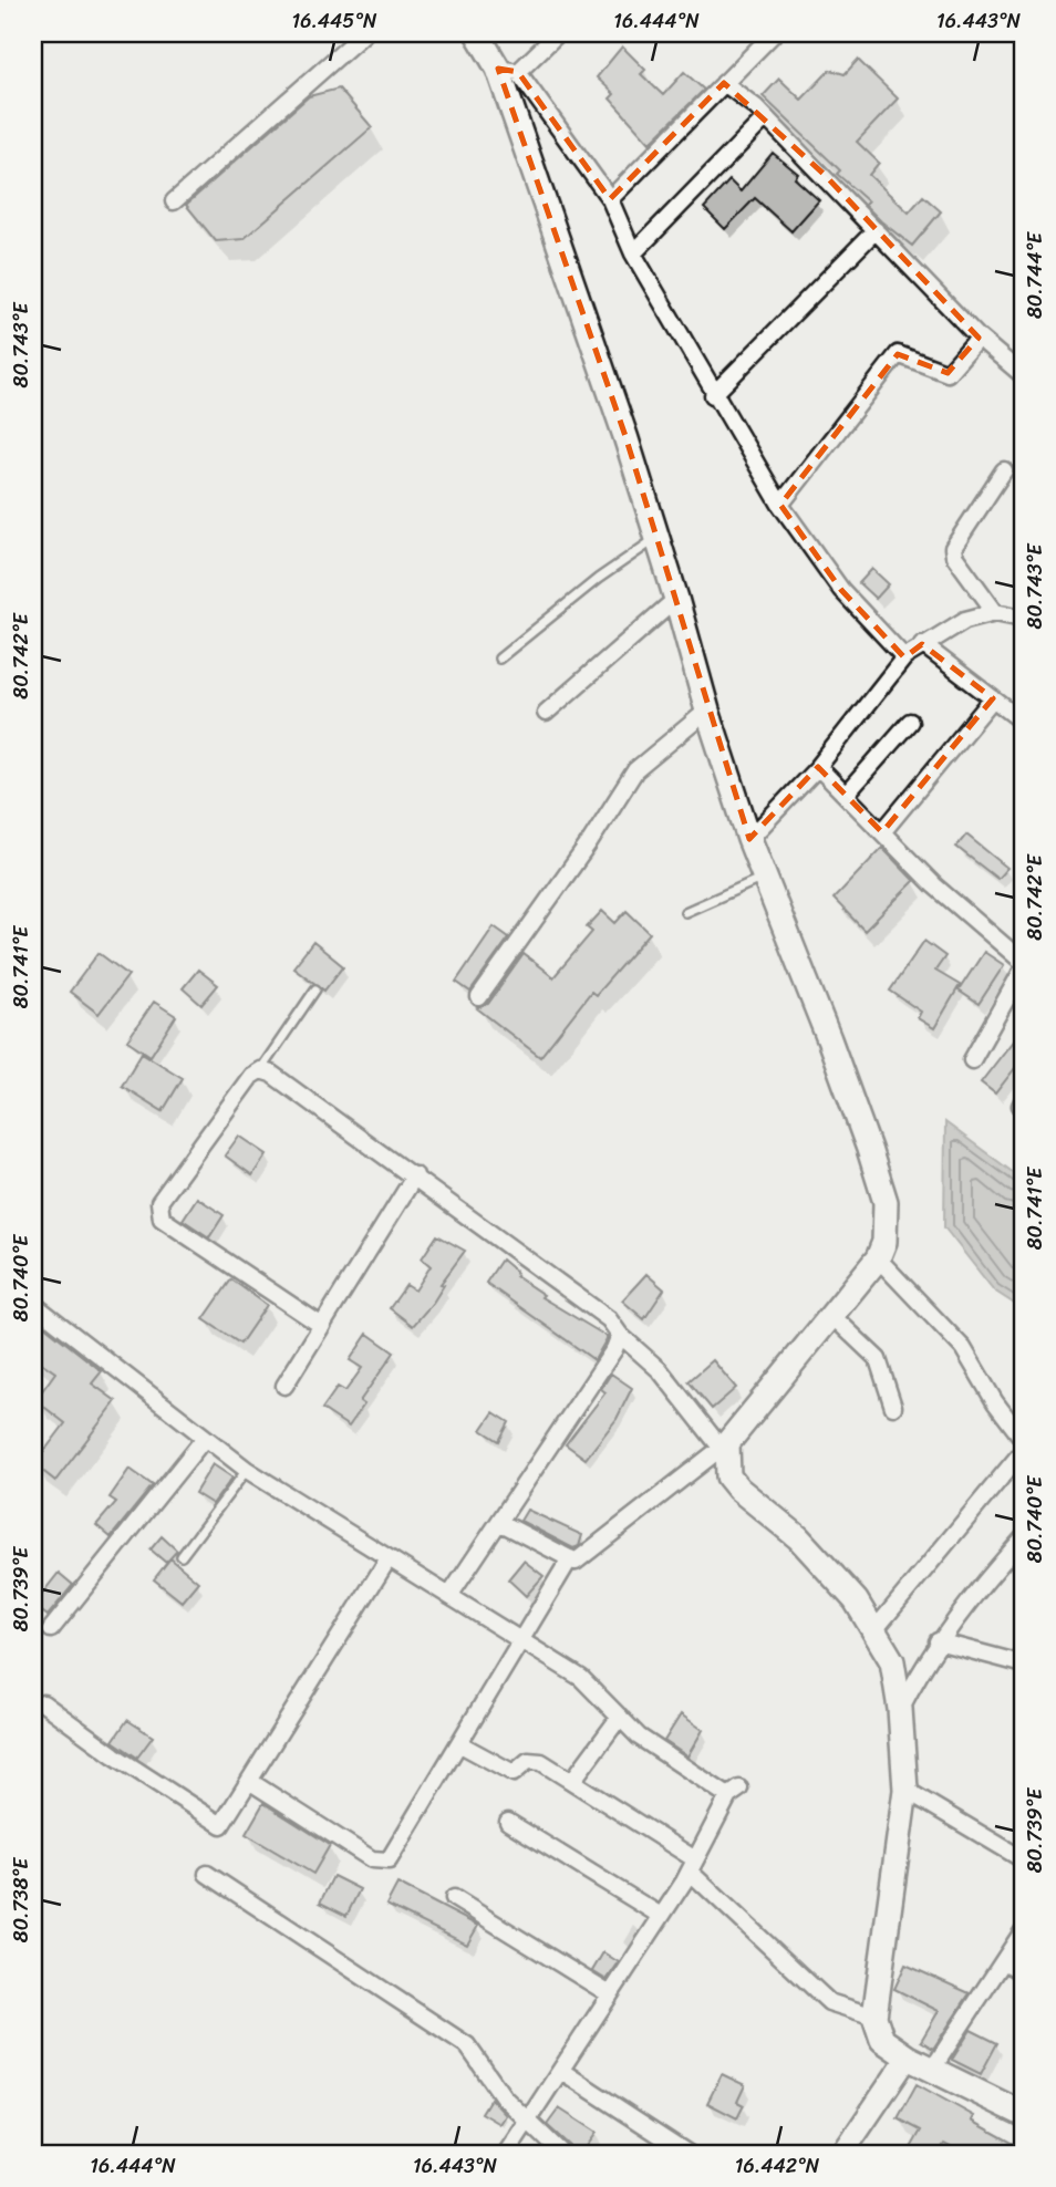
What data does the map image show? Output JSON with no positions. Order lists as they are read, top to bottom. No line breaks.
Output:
{"coordinates":["16.445°N","16.444°N","16.443°N","80.744°E","80.743°E","80.742°E","80.741°E","80.740°E","80.739°E","80.738°E","16.442°N"]}
